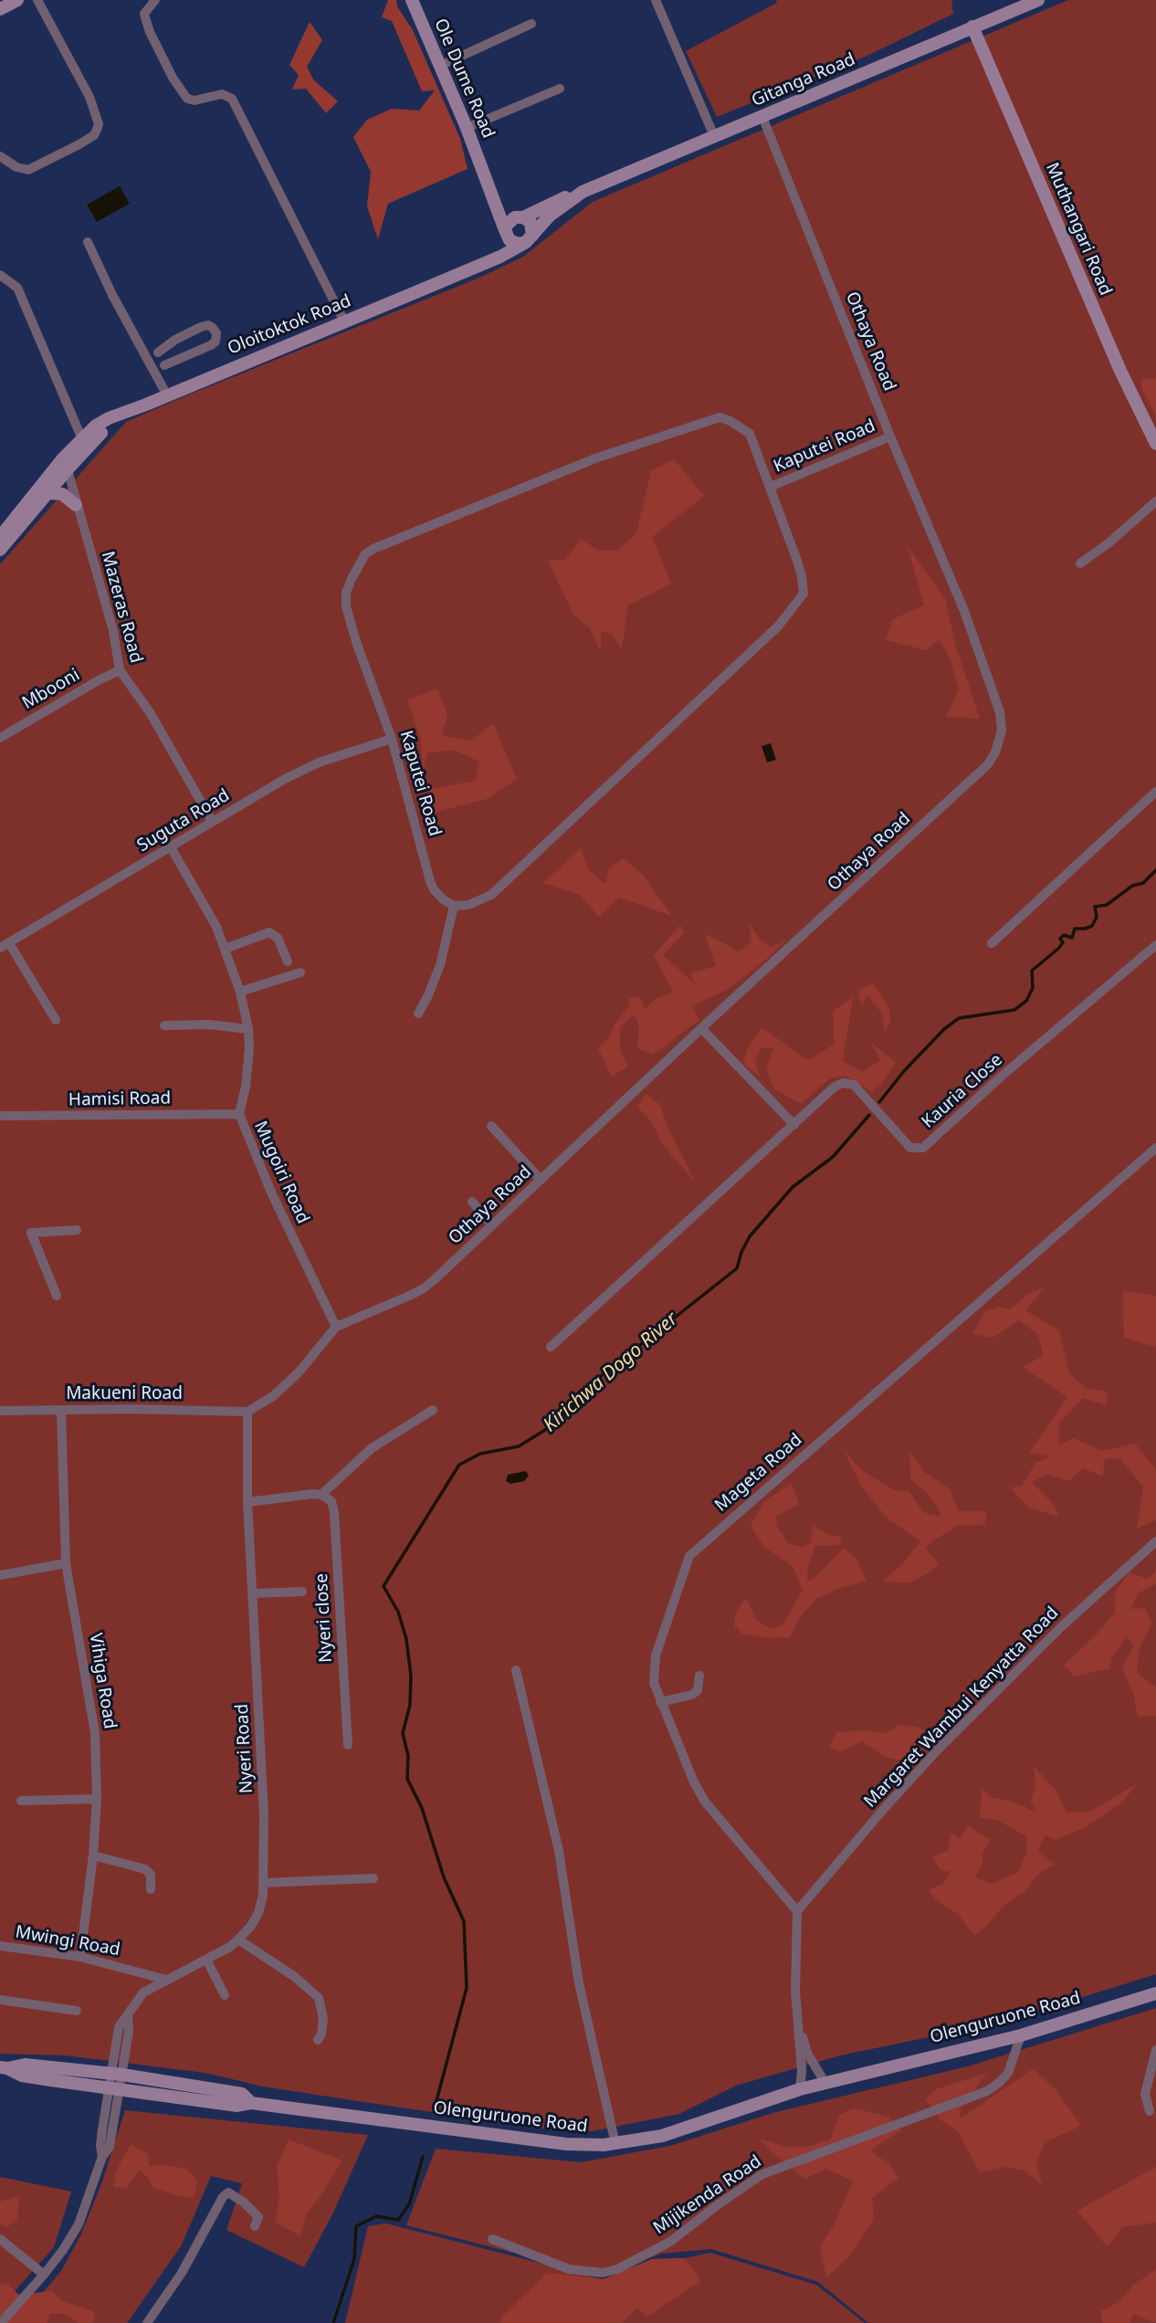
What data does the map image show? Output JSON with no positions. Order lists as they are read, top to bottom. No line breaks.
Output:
{"streets":{"main road":["Ole Dume Road","Gitanga Road","Muthangari Road","Oloitoktok Road","Olenguruone Road"],"street":["Othaya Road","Kaputei Road","Mazeras Road","Mbooni","Suguta Road","Kauria Close","Hamisi Road","Mugoiri Road","Makueni Road","Mageta Road","Nyeri close","Vihiga Road","Margaret Wambui Kenyatta Road","Nyeri Road","Mwingi Road","Mijikenda Road"]},"crossings":[["Gitanga Road","Muthangari Road"],["Gitanga Road","Oloitoktok Road"],["Gitanga Road","Othaya Road"],["Oloitoktok Road","Mazeras Road"],["Othaya Road","Kaputei Road"],["Othaya Road","Mugoiri Road"],["Othaya Road","Makueni Road"],["Othaya Road","Nyeri Road"],["Kaputei Road","Suguta Road"],["Mazeras Road","Mbooni"],["Mazeras Road","Suguta Road"],["Suguta Road","Mugoiri Road"],["Hamisi Road","Mugoiri Road"],["Makueni Road","Vihiga Road"],["Makueni Road","Nyeri Road"],["Mageta Road","Margaret Wambui Kenyatta Road"],["Vihiga Road","Mwingi Road"],["Nyeri Road","Mwingi Road"],["Nyeri Road","Olenguruone Road"],["Olenguruone Road","Mijikenda Road"]],"water":["Kirichwa Dogo River"]}
